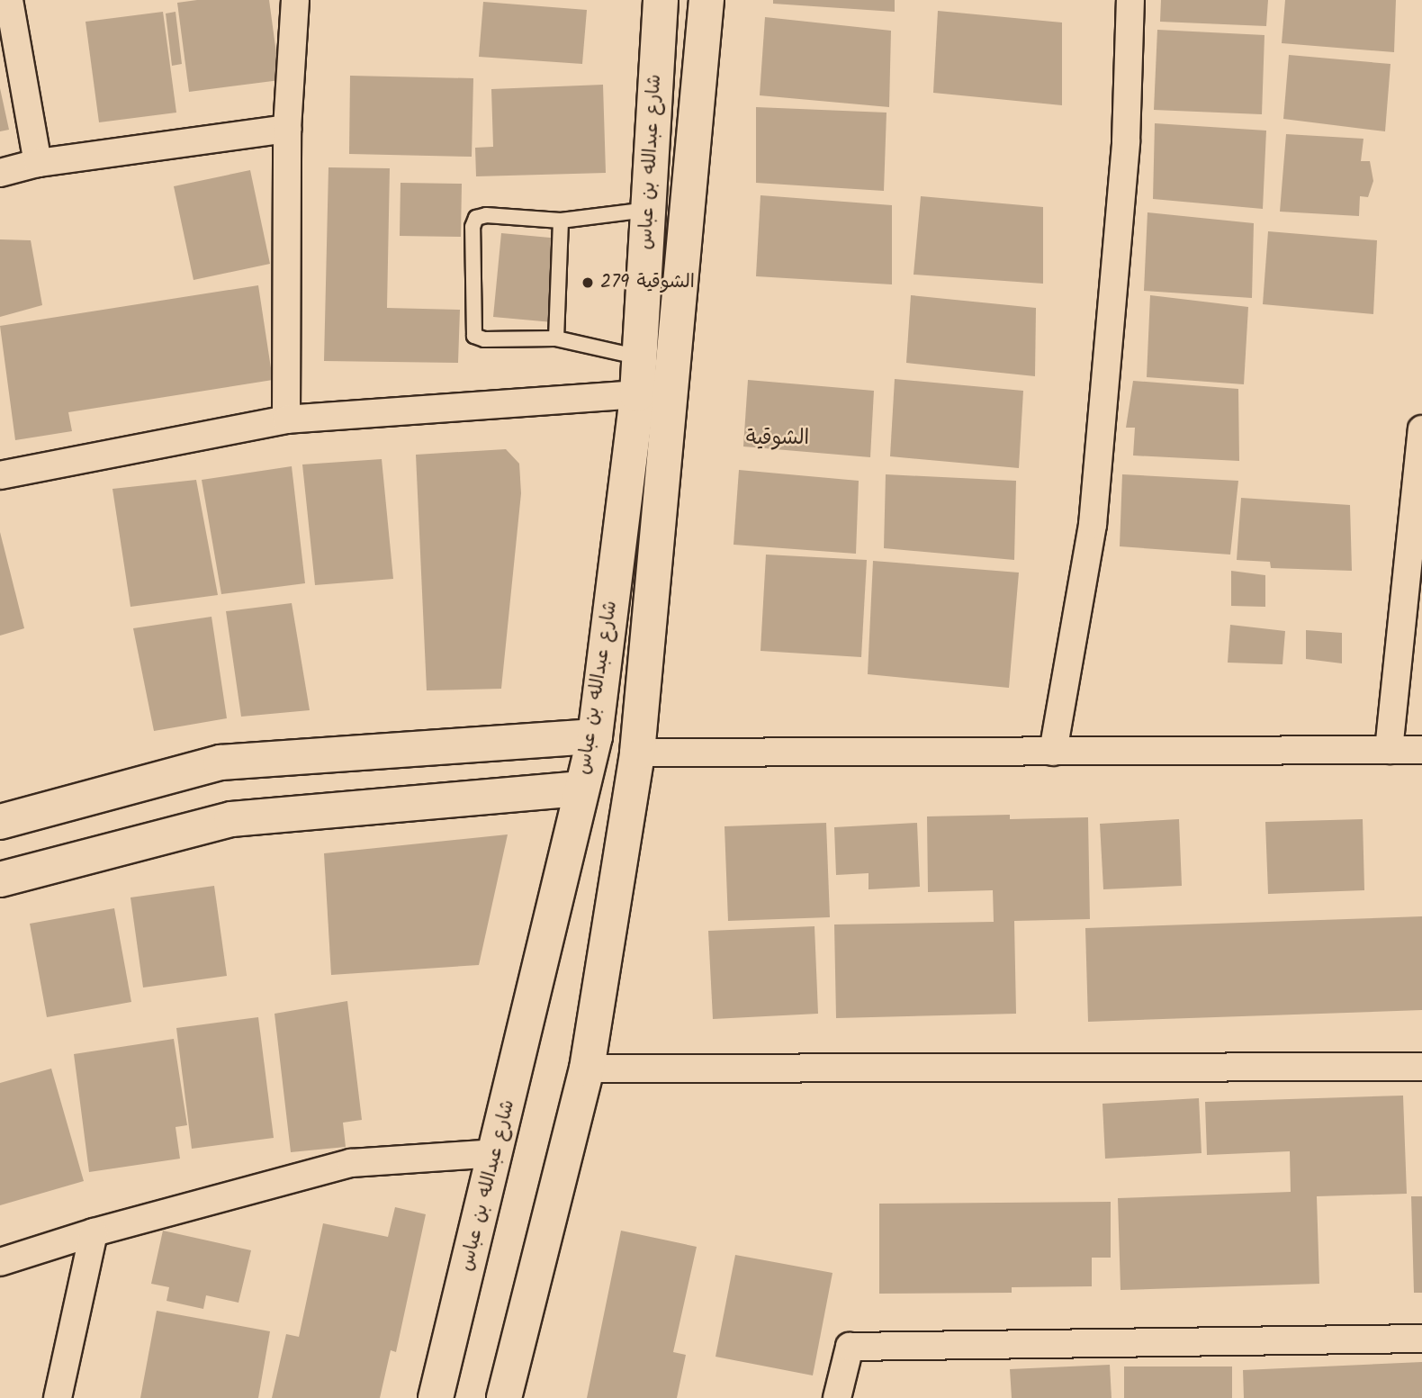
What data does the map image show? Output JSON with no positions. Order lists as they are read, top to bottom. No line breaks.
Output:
{"streets":{"main road":["شارع عبدالله بن عباس"]},"districts":["الشوقية"],"places":["الشوقية 279"]}
